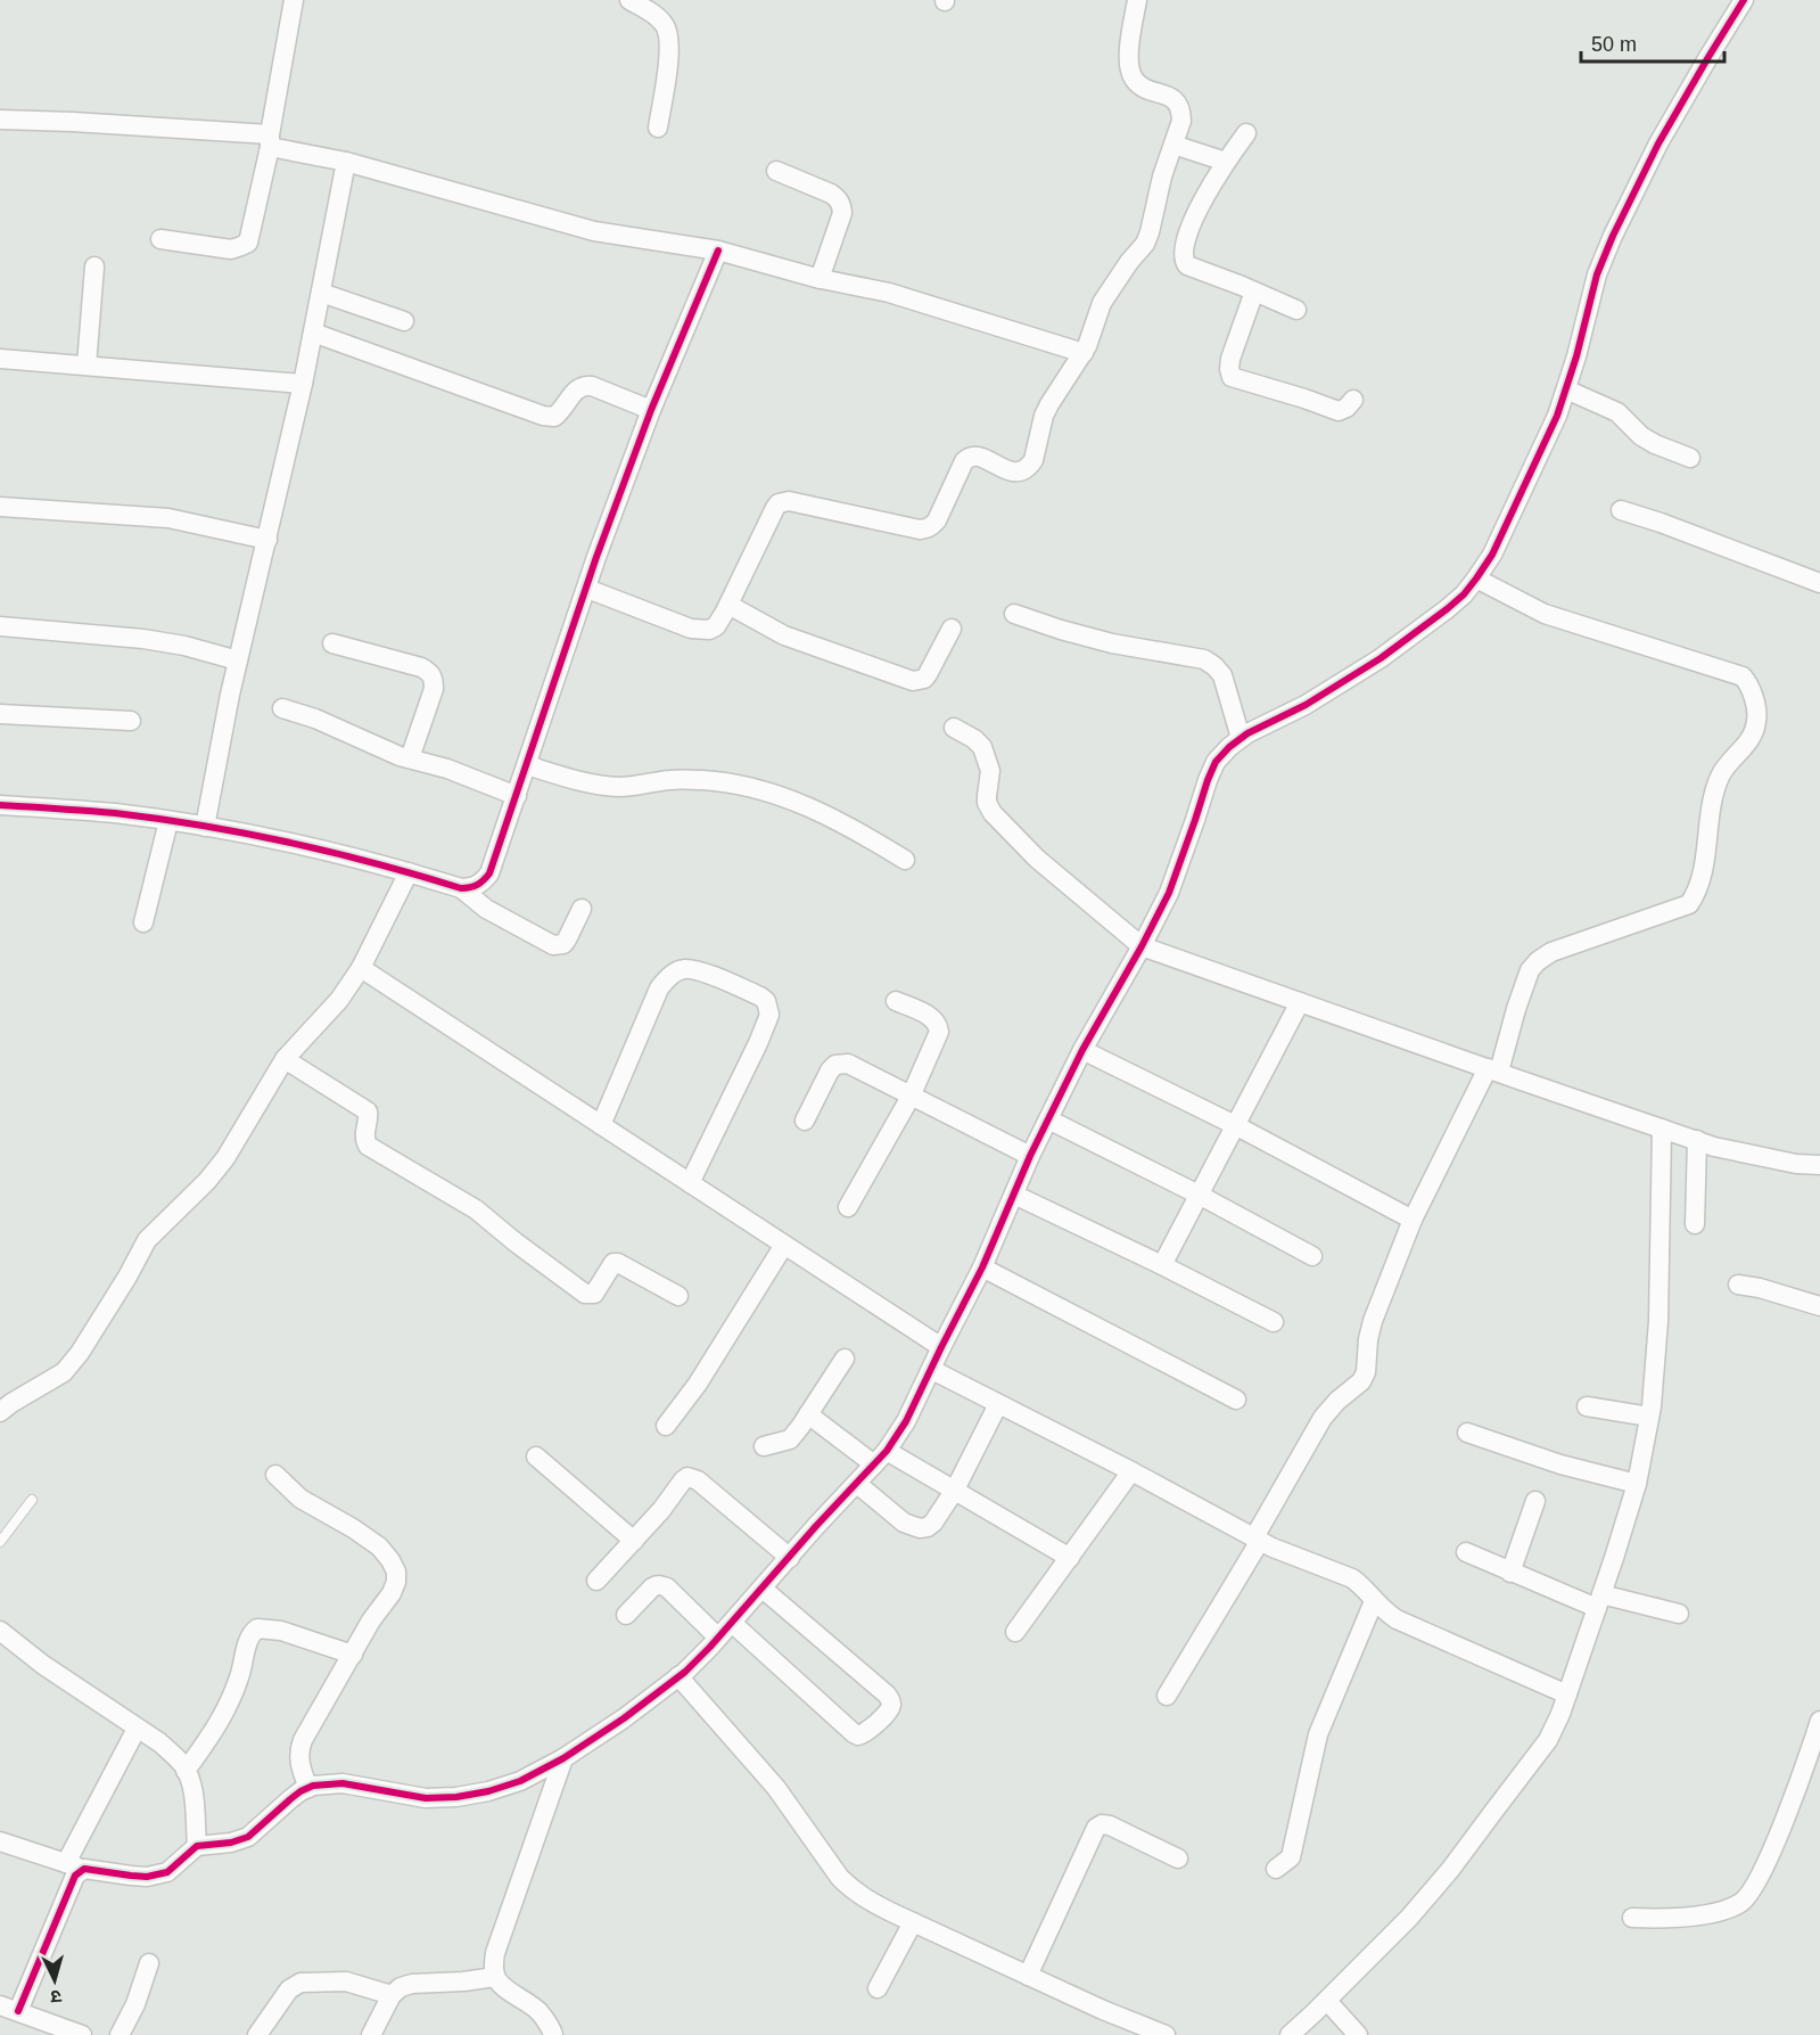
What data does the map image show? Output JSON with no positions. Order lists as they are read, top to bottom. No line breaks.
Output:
{"scale_bar":"50 m","north":"bottom"}
